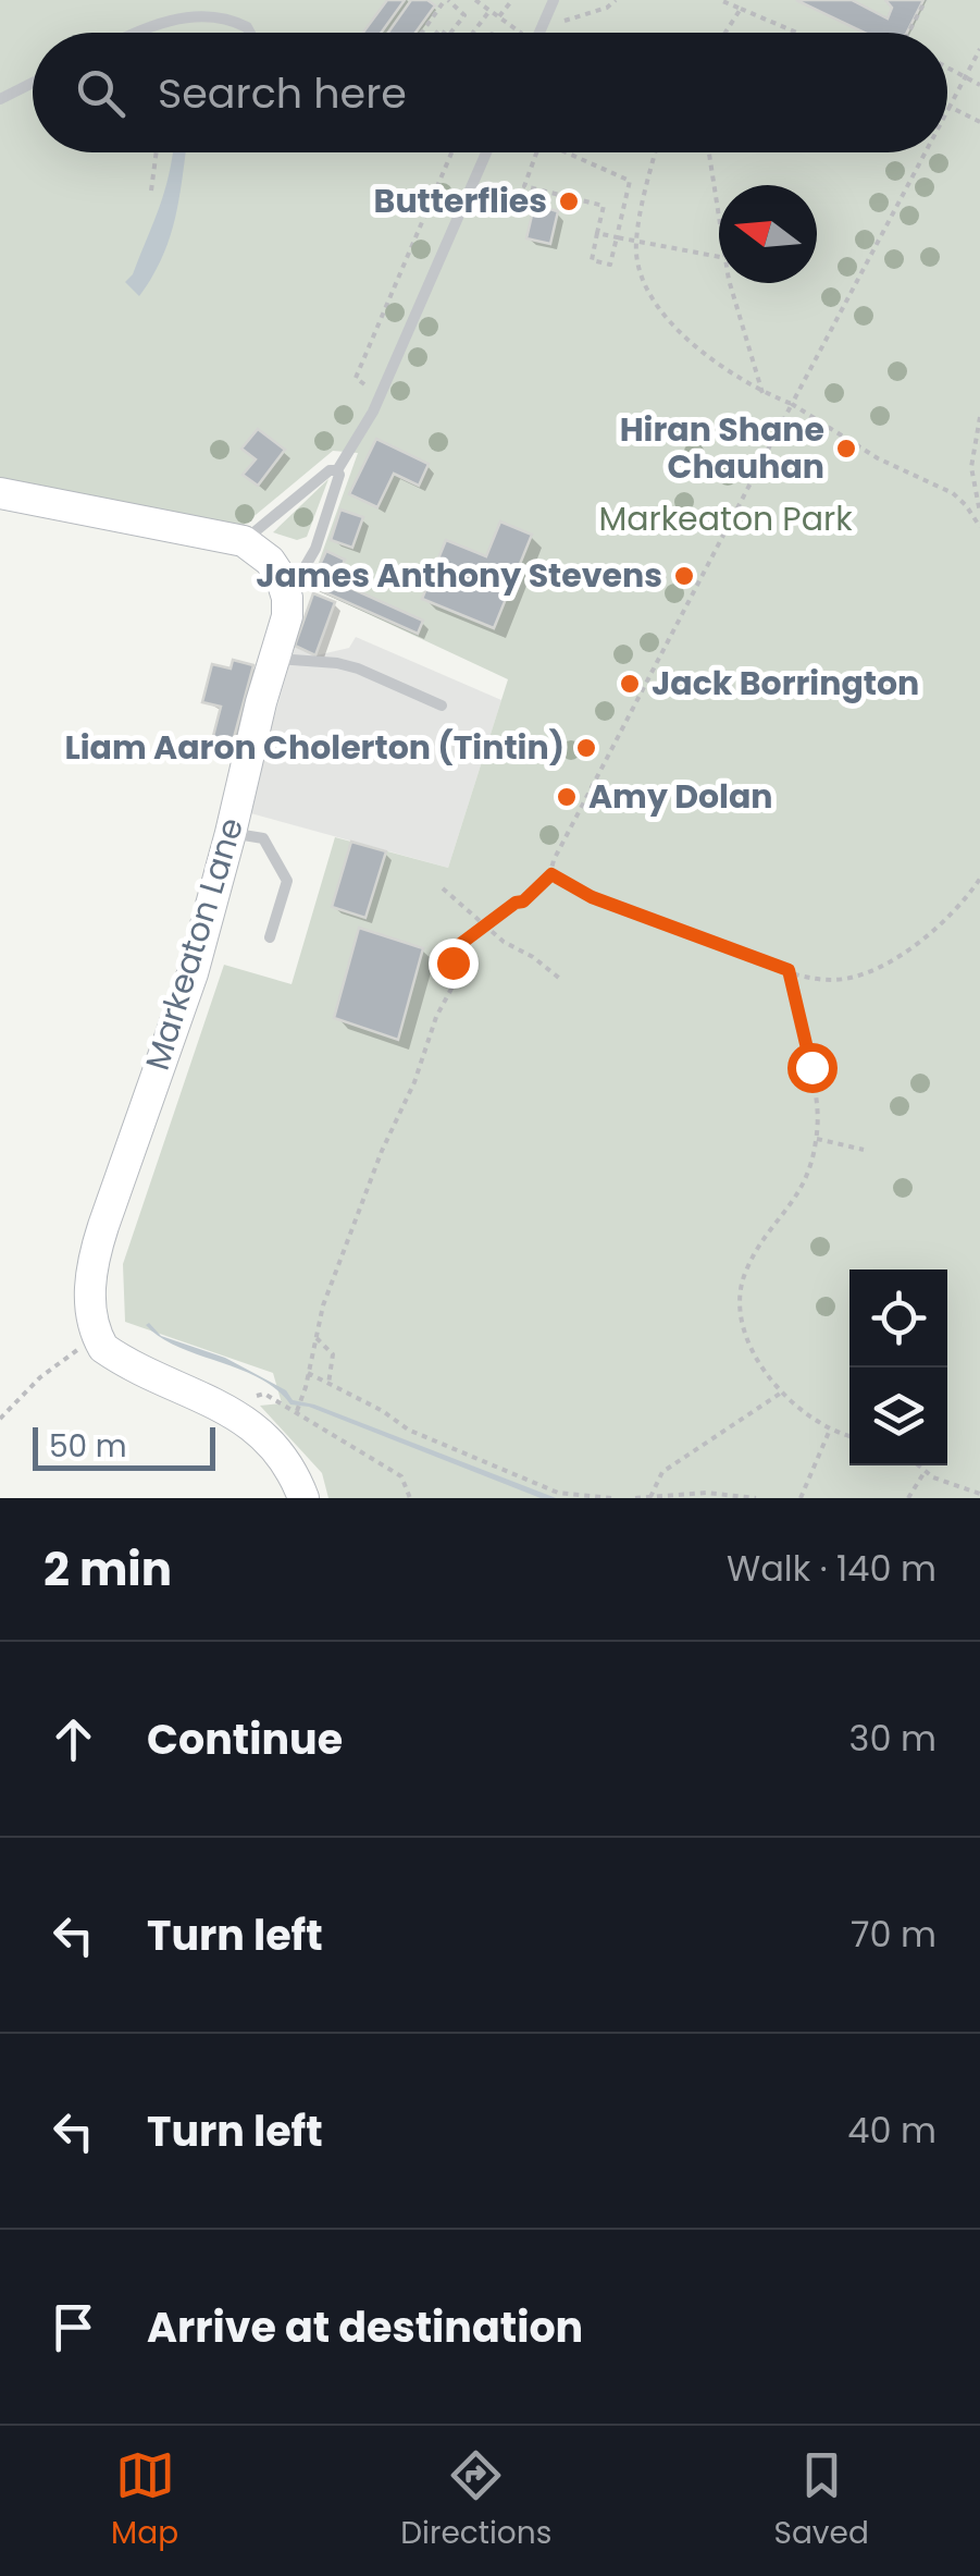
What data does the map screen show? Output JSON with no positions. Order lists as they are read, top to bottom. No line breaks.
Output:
{"streets":{"street":["Markeaton Lane"]},"parks":["Markeaton Park"],"places":["Butterflies","Hiran Shane Chauhan","James Anthony Stevens","Jack Borrington","Liam Aaron Cholerton (Tintin)","Amy Dolan"],"scale_bar":"50 m","north":"left","page":{"search":"Search here","scale":"50 m","heading":["2 min","Walk · 140 m"],"list":[["Continue","30 m"],["Turn left","70 m"],["Turn left","40 m"],"Arrive at destination"],"nav":["Map","Directions","Saved"]}}
